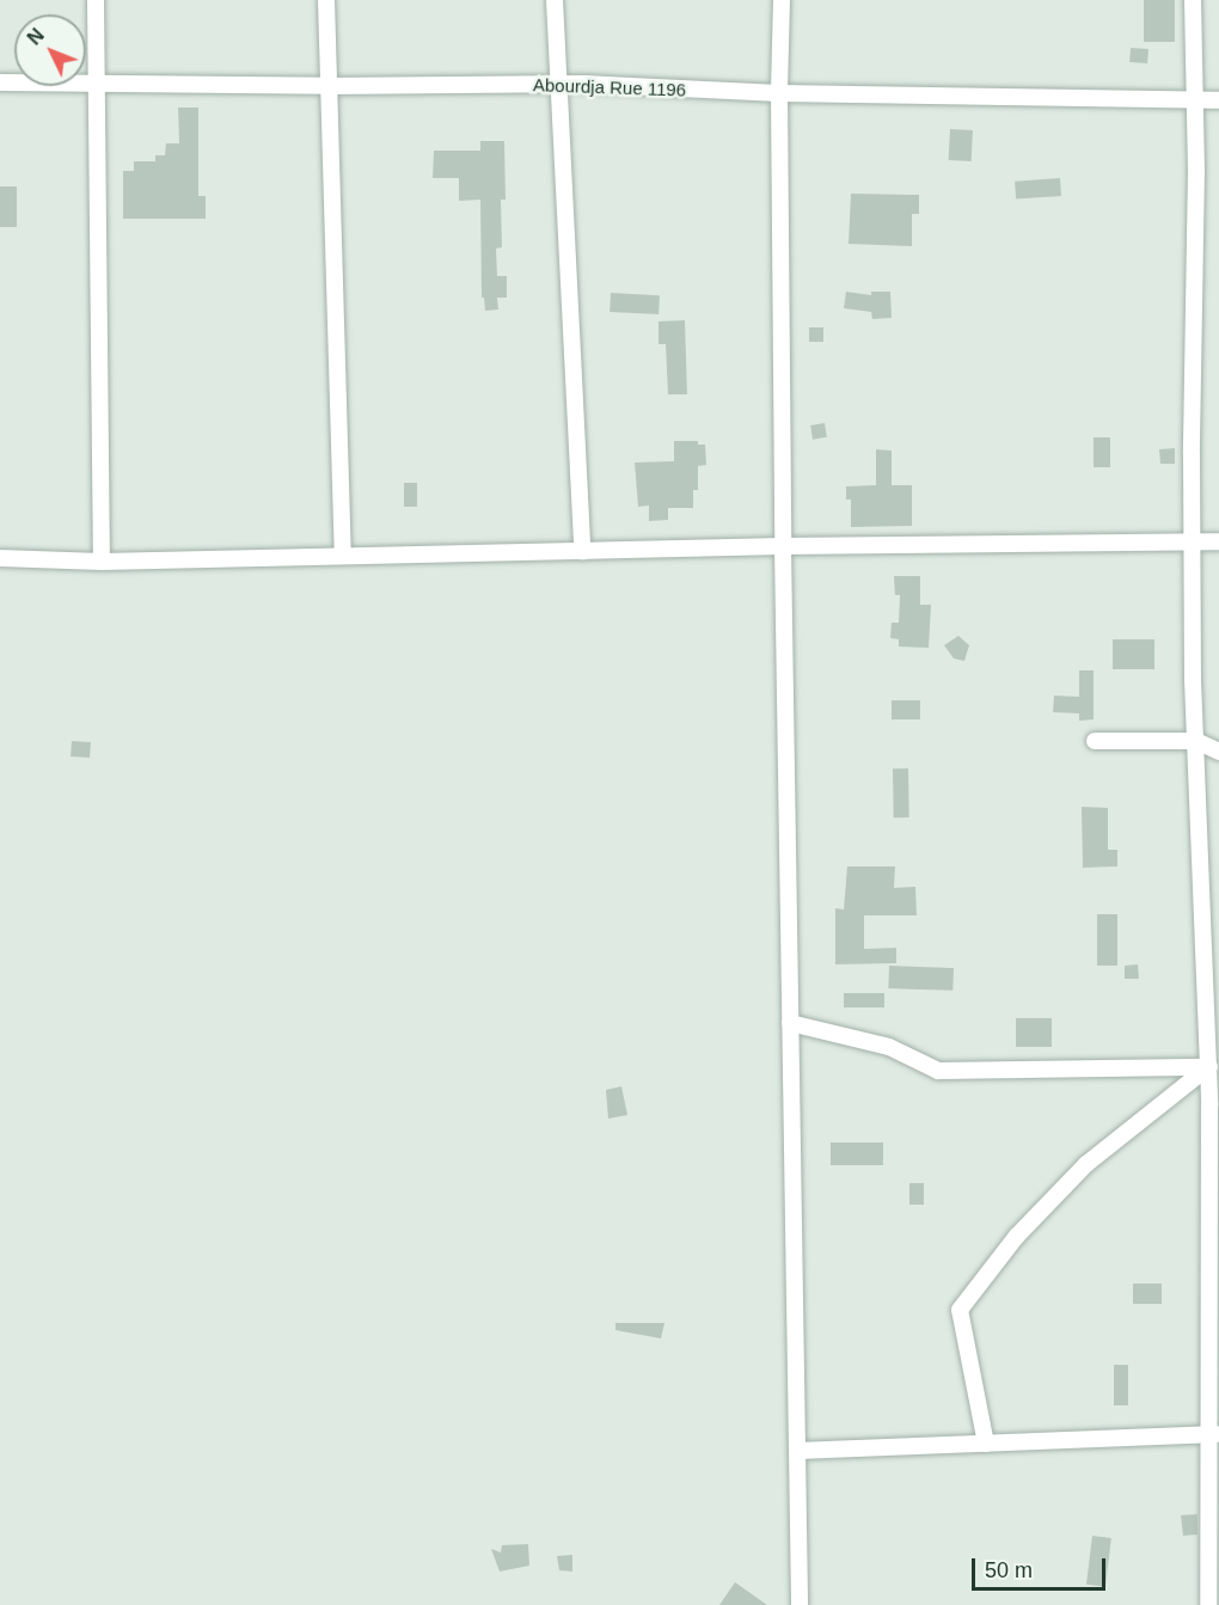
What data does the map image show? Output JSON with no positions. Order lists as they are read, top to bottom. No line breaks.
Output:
{"streets":{"street":["Abourdja Rue 1196"]},"scale_bar":"50 m","north":"top left"}
